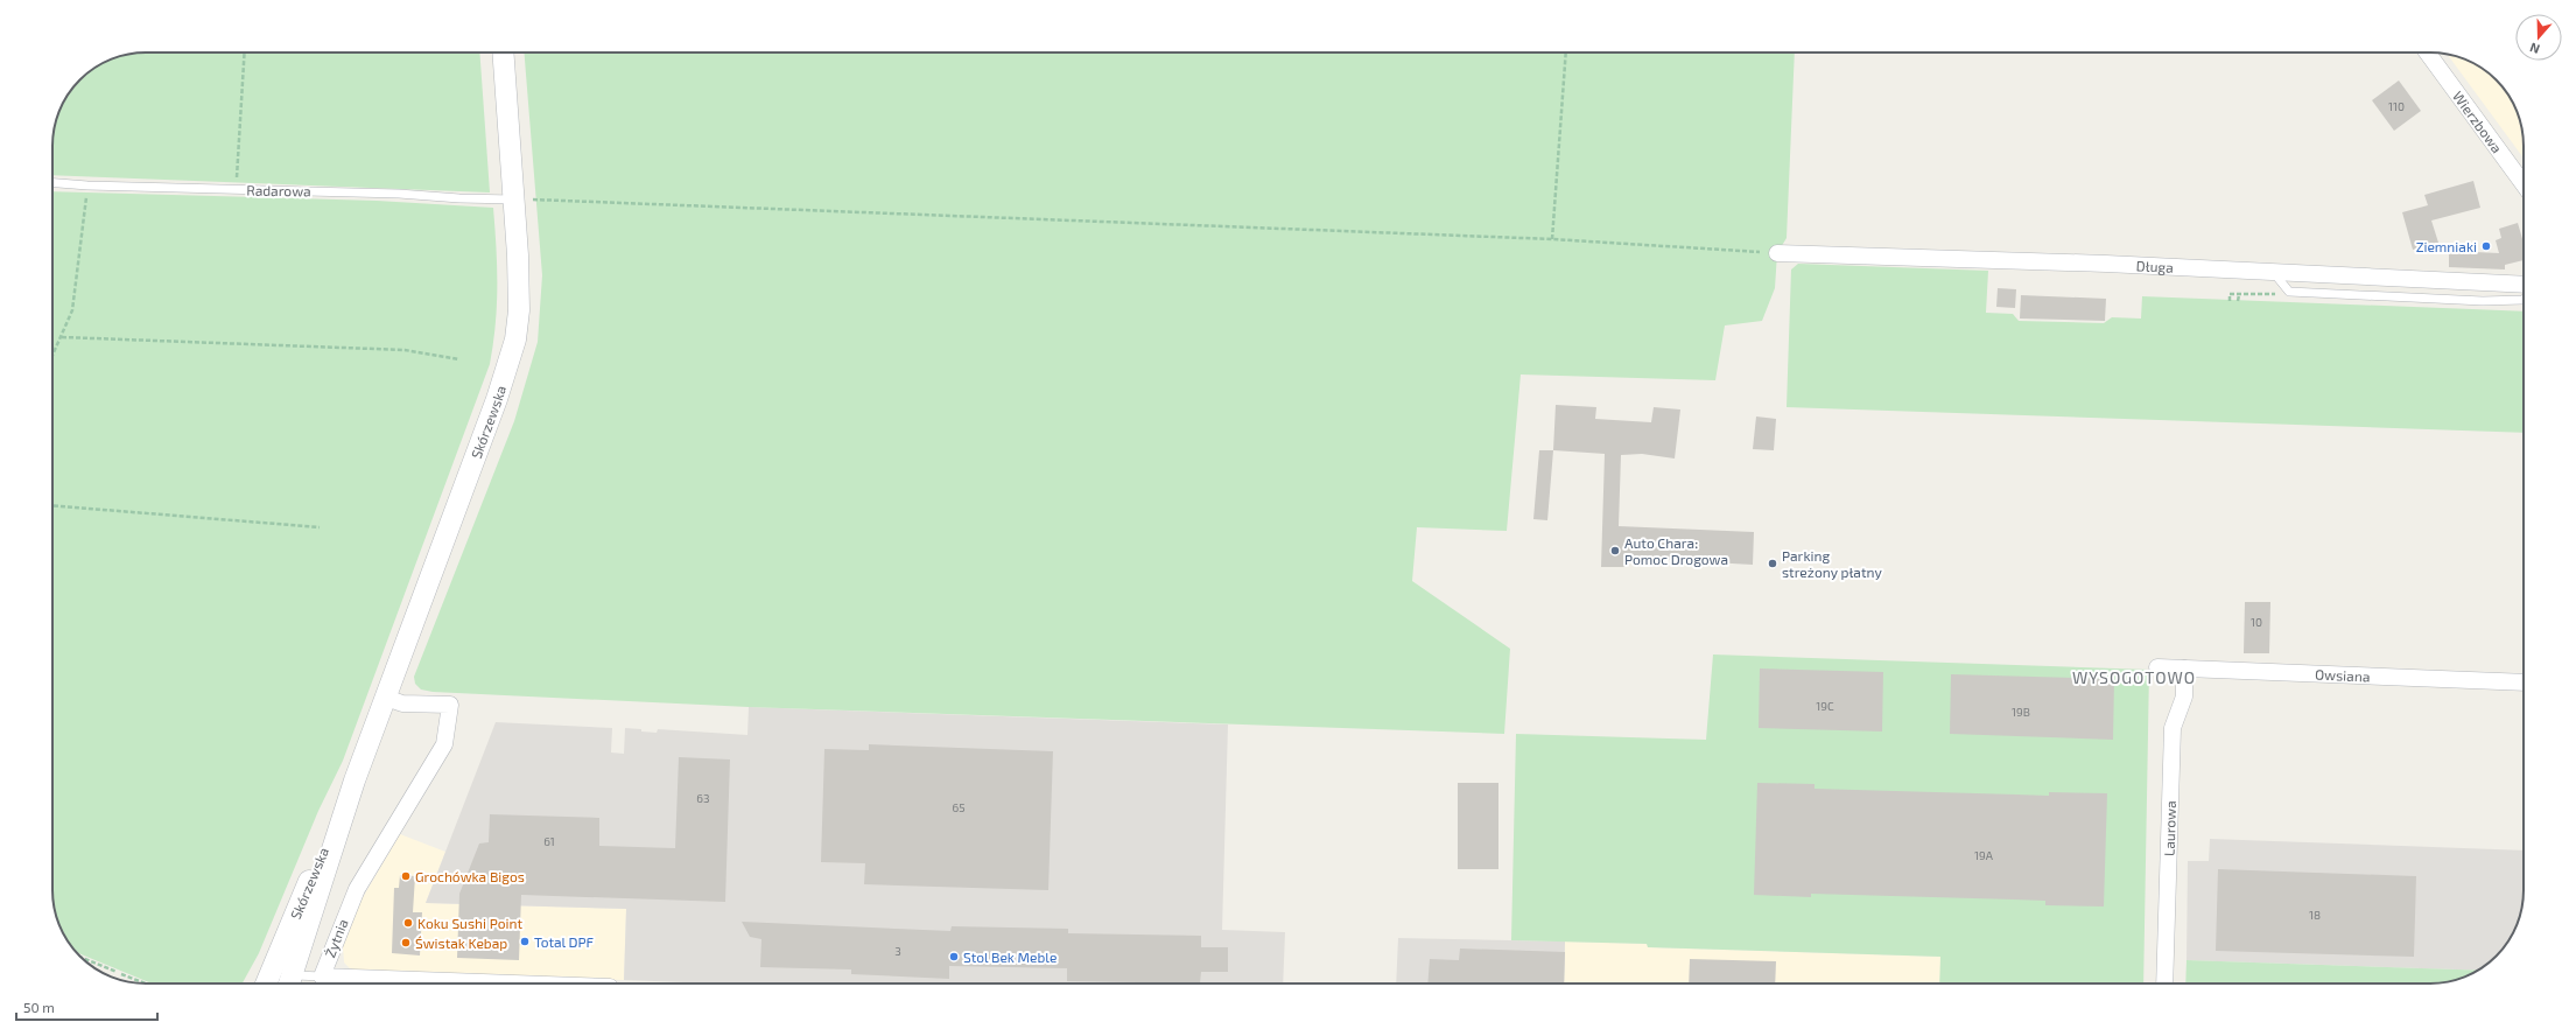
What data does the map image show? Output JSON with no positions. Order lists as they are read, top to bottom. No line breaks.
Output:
{"streets":{"street":["Wierzbowa","Długa","Skórzewska","Owsiana","Laurowa","Żytnia"],"lane":["Radarowa"]},"crossings":[["Radarowa","Skórzewska"],["Skórzewska","Żytnia"],["Owsiana","Laurowa"]],"districts":["WYSOGOTOWO"],"places":["Ziemniaki","Auto Chara: Pomoc Drogowa","Parking streżony płatny","Grochówka Bigos","Koku Sushi Point","Total DPF","Świstak Kebap","Stol Bek Meble"],"house_numbers":["110","10","19C","19B","63","65","61","19A","18","3"],"scale_bar":"50 m","north":"bottom"}
